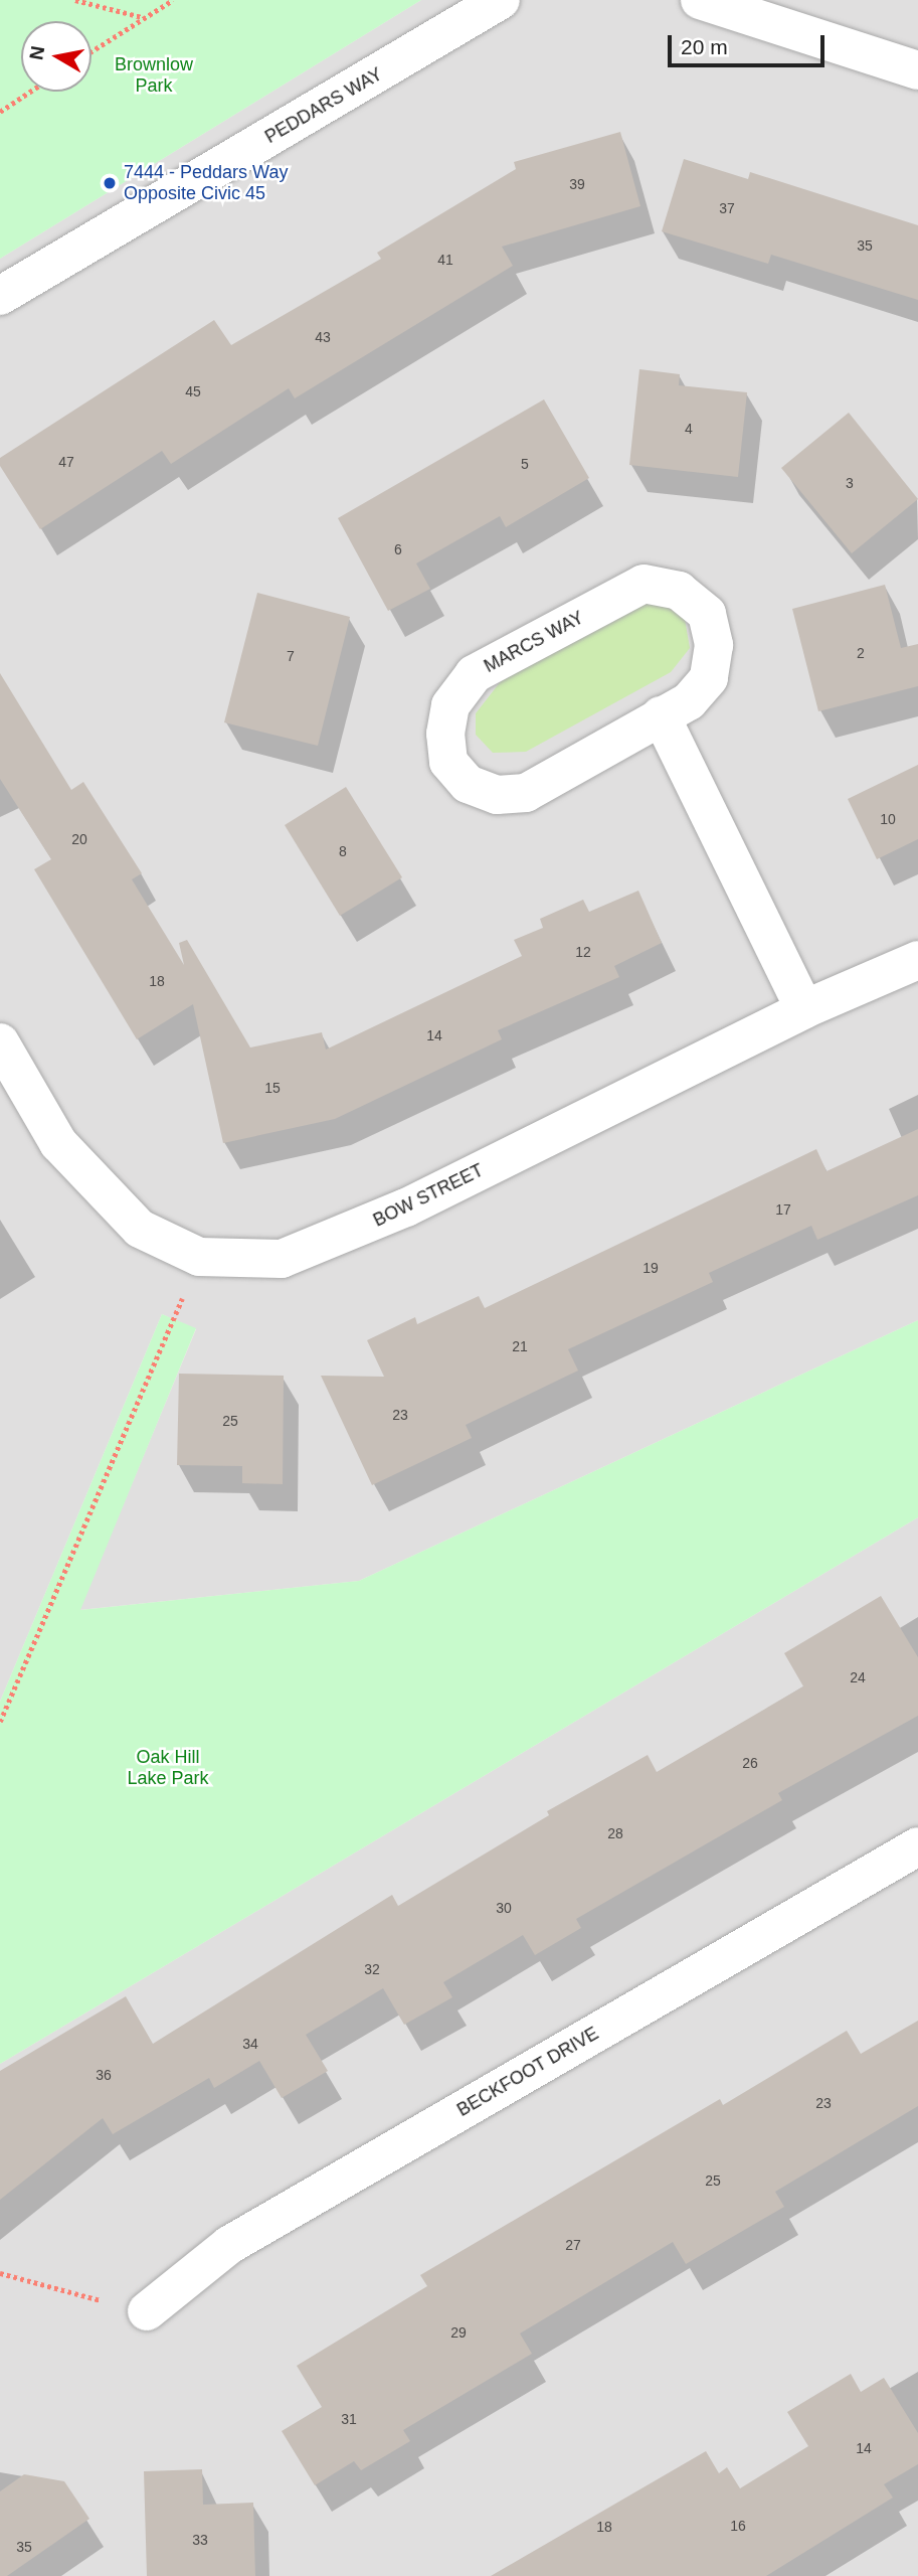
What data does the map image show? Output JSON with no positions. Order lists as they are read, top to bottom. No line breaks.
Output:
{"streets":{"street":["PEDDARS WAY","MARCS WAY","BOW STREET","BECKFOOT DRIVE"]},"parks":["Brownlow Park","Oak Hill Lake Park"],"places":["7444 - Peddars Way Opposite Civic 45"],"house_numbers":["39","37","35","41","43","45","4","47","5","3","6","2","7","10","20","8","12","18","14","15","17","19","21","23","25","24","26","28","30","32","34","36","23","25","27","29","31","14","16","18","33","35"],"scale_bar":"20 m","north":"left"}
